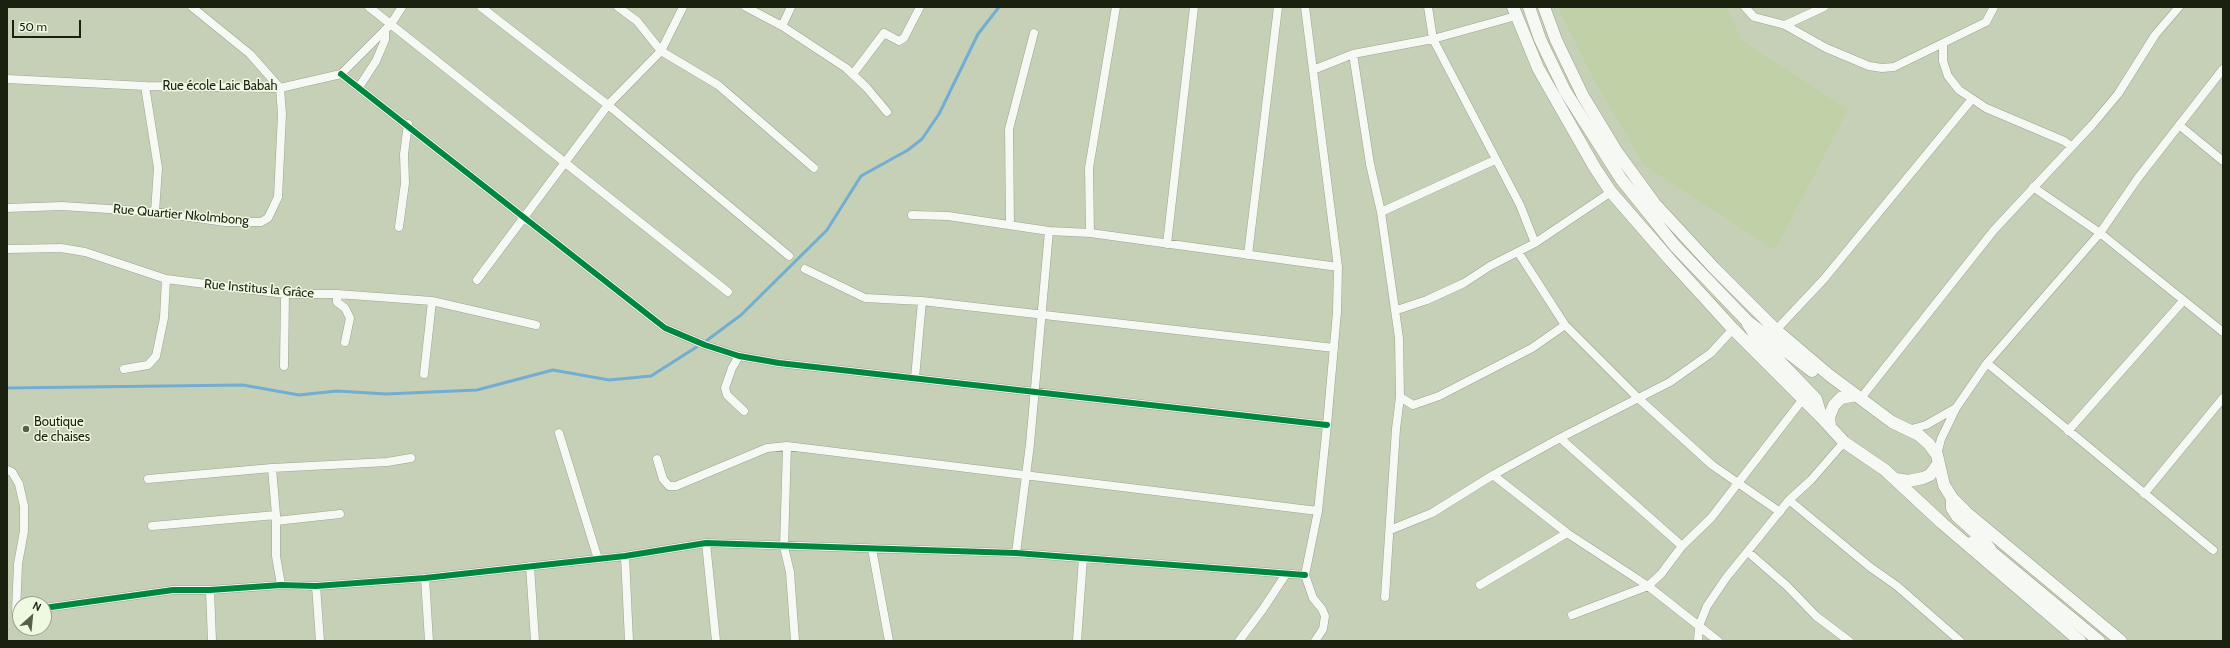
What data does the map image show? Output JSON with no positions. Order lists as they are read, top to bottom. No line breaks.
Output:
{"streets":{"street":["Rue école Laic Babah","Rue Quartier Nkolmbong","Rue Institus la Grâce"]},"crossings":[["Rue école Laic Babah","Rue Quartier Nkolmbong"]],"places":["Boutique de chaises"],"scale_bar":"50 m","north":"top right"}
